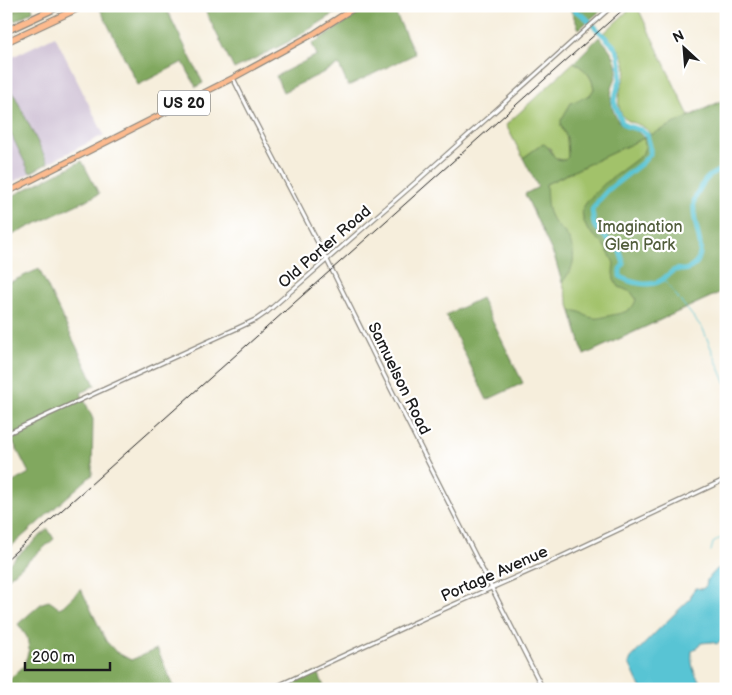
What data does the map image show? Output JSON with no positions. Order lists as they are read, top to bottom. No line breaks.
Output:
{"streets":{"main road":["US 20"],"street":["Old Porter Road","Samuelson Road","Portage Avenue"]},"crossings":[["US 20","Samuelson Road"],["Old Porter Road","Samuelson Road"],["Samuelson Road","Portage Avenue"]],"parks":["Imagination Glen Park"],"scale_bar":"200 m","north":"top left"}
